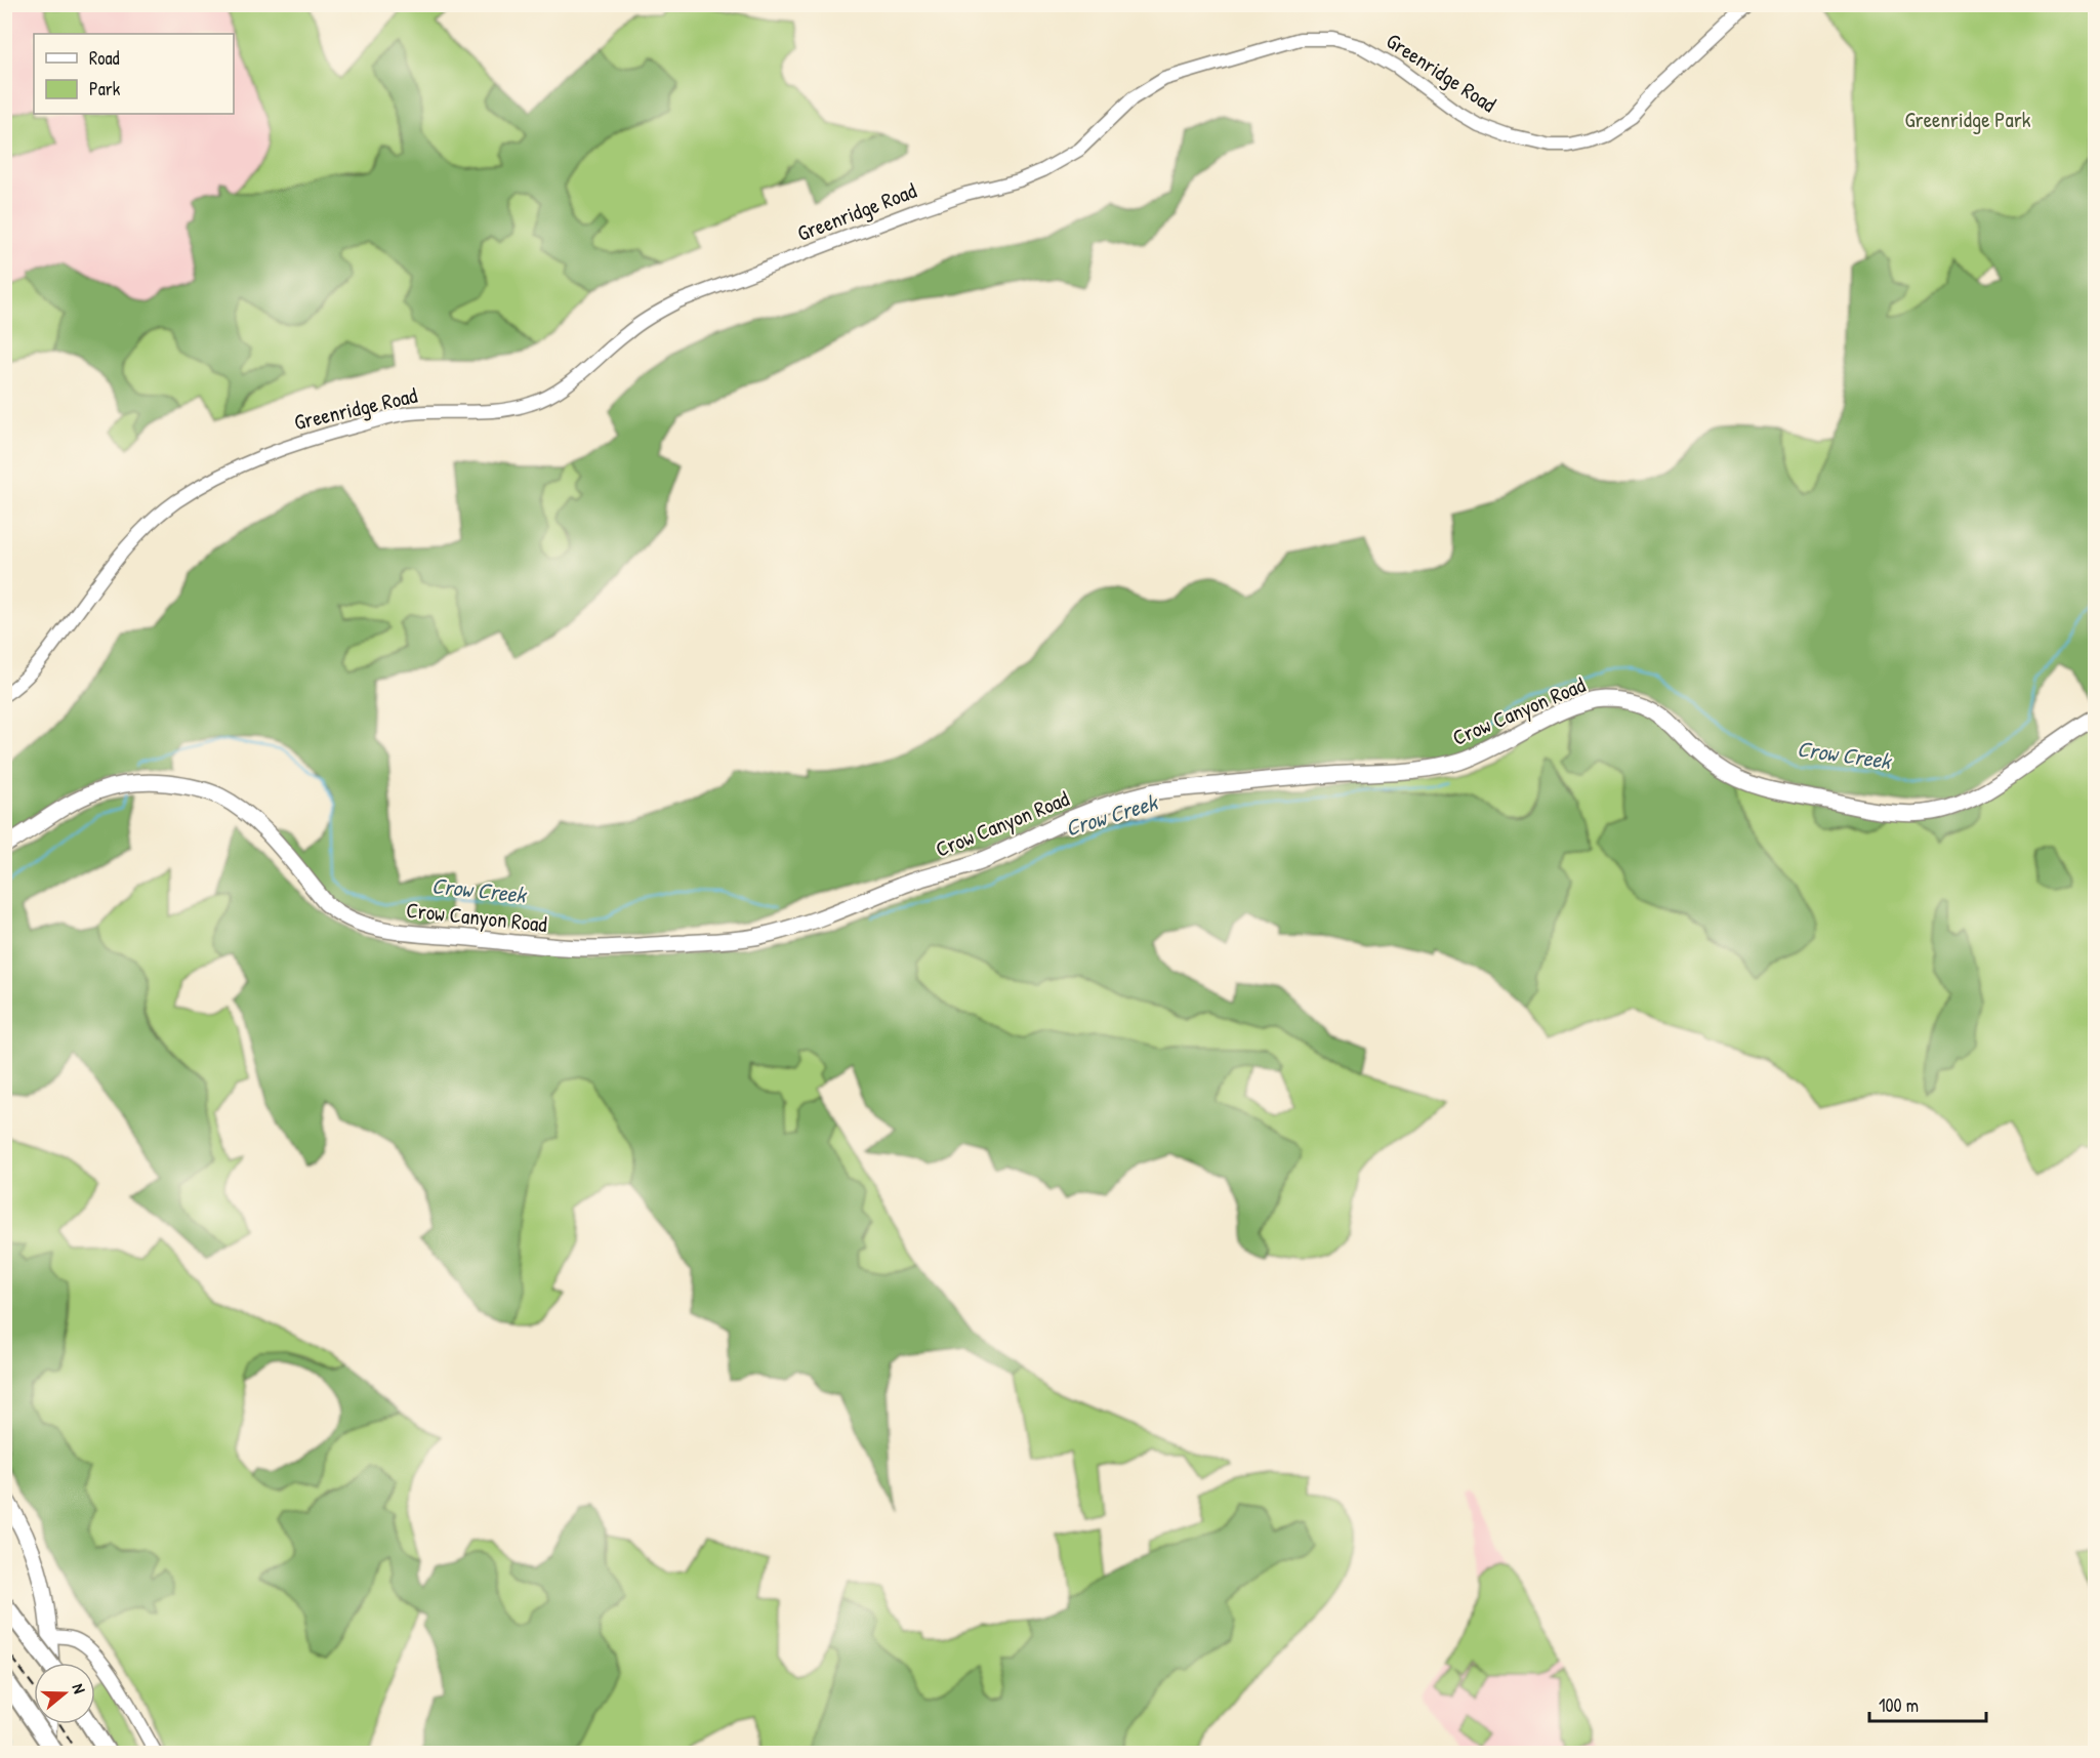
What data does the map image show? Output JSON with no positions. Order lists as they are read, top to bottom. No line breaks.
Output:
{"streets":{"main road":["Crow Canyon Road"],"street":["Greenridge Road"]},"water":["Crow Creek"],"parks":["Greenridge Park"],"legend":["Road","Park"],"scale_bar":"100 m","north":"right"}
